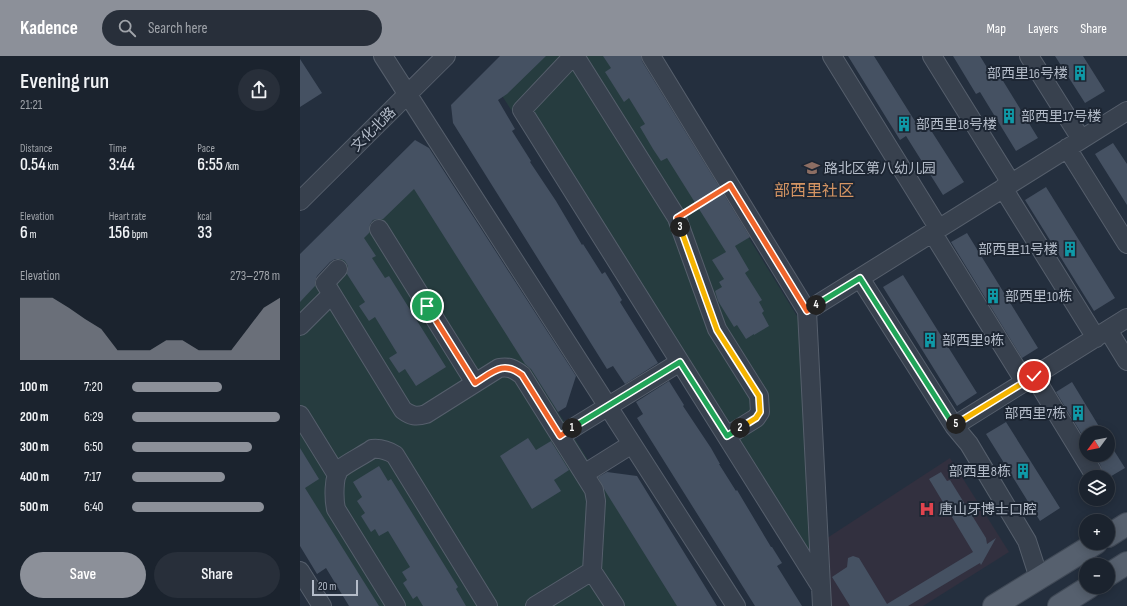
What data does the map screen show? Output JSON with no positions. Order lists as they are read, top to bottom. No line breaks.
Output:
{"streets":{"street":["文化北路"]},"districts":["部西里社区"],"places":{"building":["部西里16号楼","部西里17号楼","部西里18号楼","部西里11号楼","部西里10栋","部西里9栋","部西里7栋","部西里8栋"],"school or university":["路北区第八幼儿园"],"hospital":["唐山牙博士口腔"]},"scale_bar":"20 m","north":"bottom left","page":{"header":"Kadence","search":"Search here","nav":["Map","Layers","Share"],"heading":["Evening run","21:21"],"stats":[["Distance","0.54 km"],["Time","3:44"],["Pace","6:55 /km"],["Elevation","6 m"],["Heart rate","156 bpm"],["kcal","33"]],"pins":["3","4","5","1","2"],"chart":["Elevation","273–278 m"],"list":[{"name":"100 m","note":"7:20"},{"name":"200 m","note":"6:29"},{"name":"300 m","note":"6:50"},{"name":"400 m","note":"7:17"},{"name":"500 m","note":"6:40"}],"map_buttons":["+","−"],"buttons":["Save","Share"],"scale":"20 m"}}
